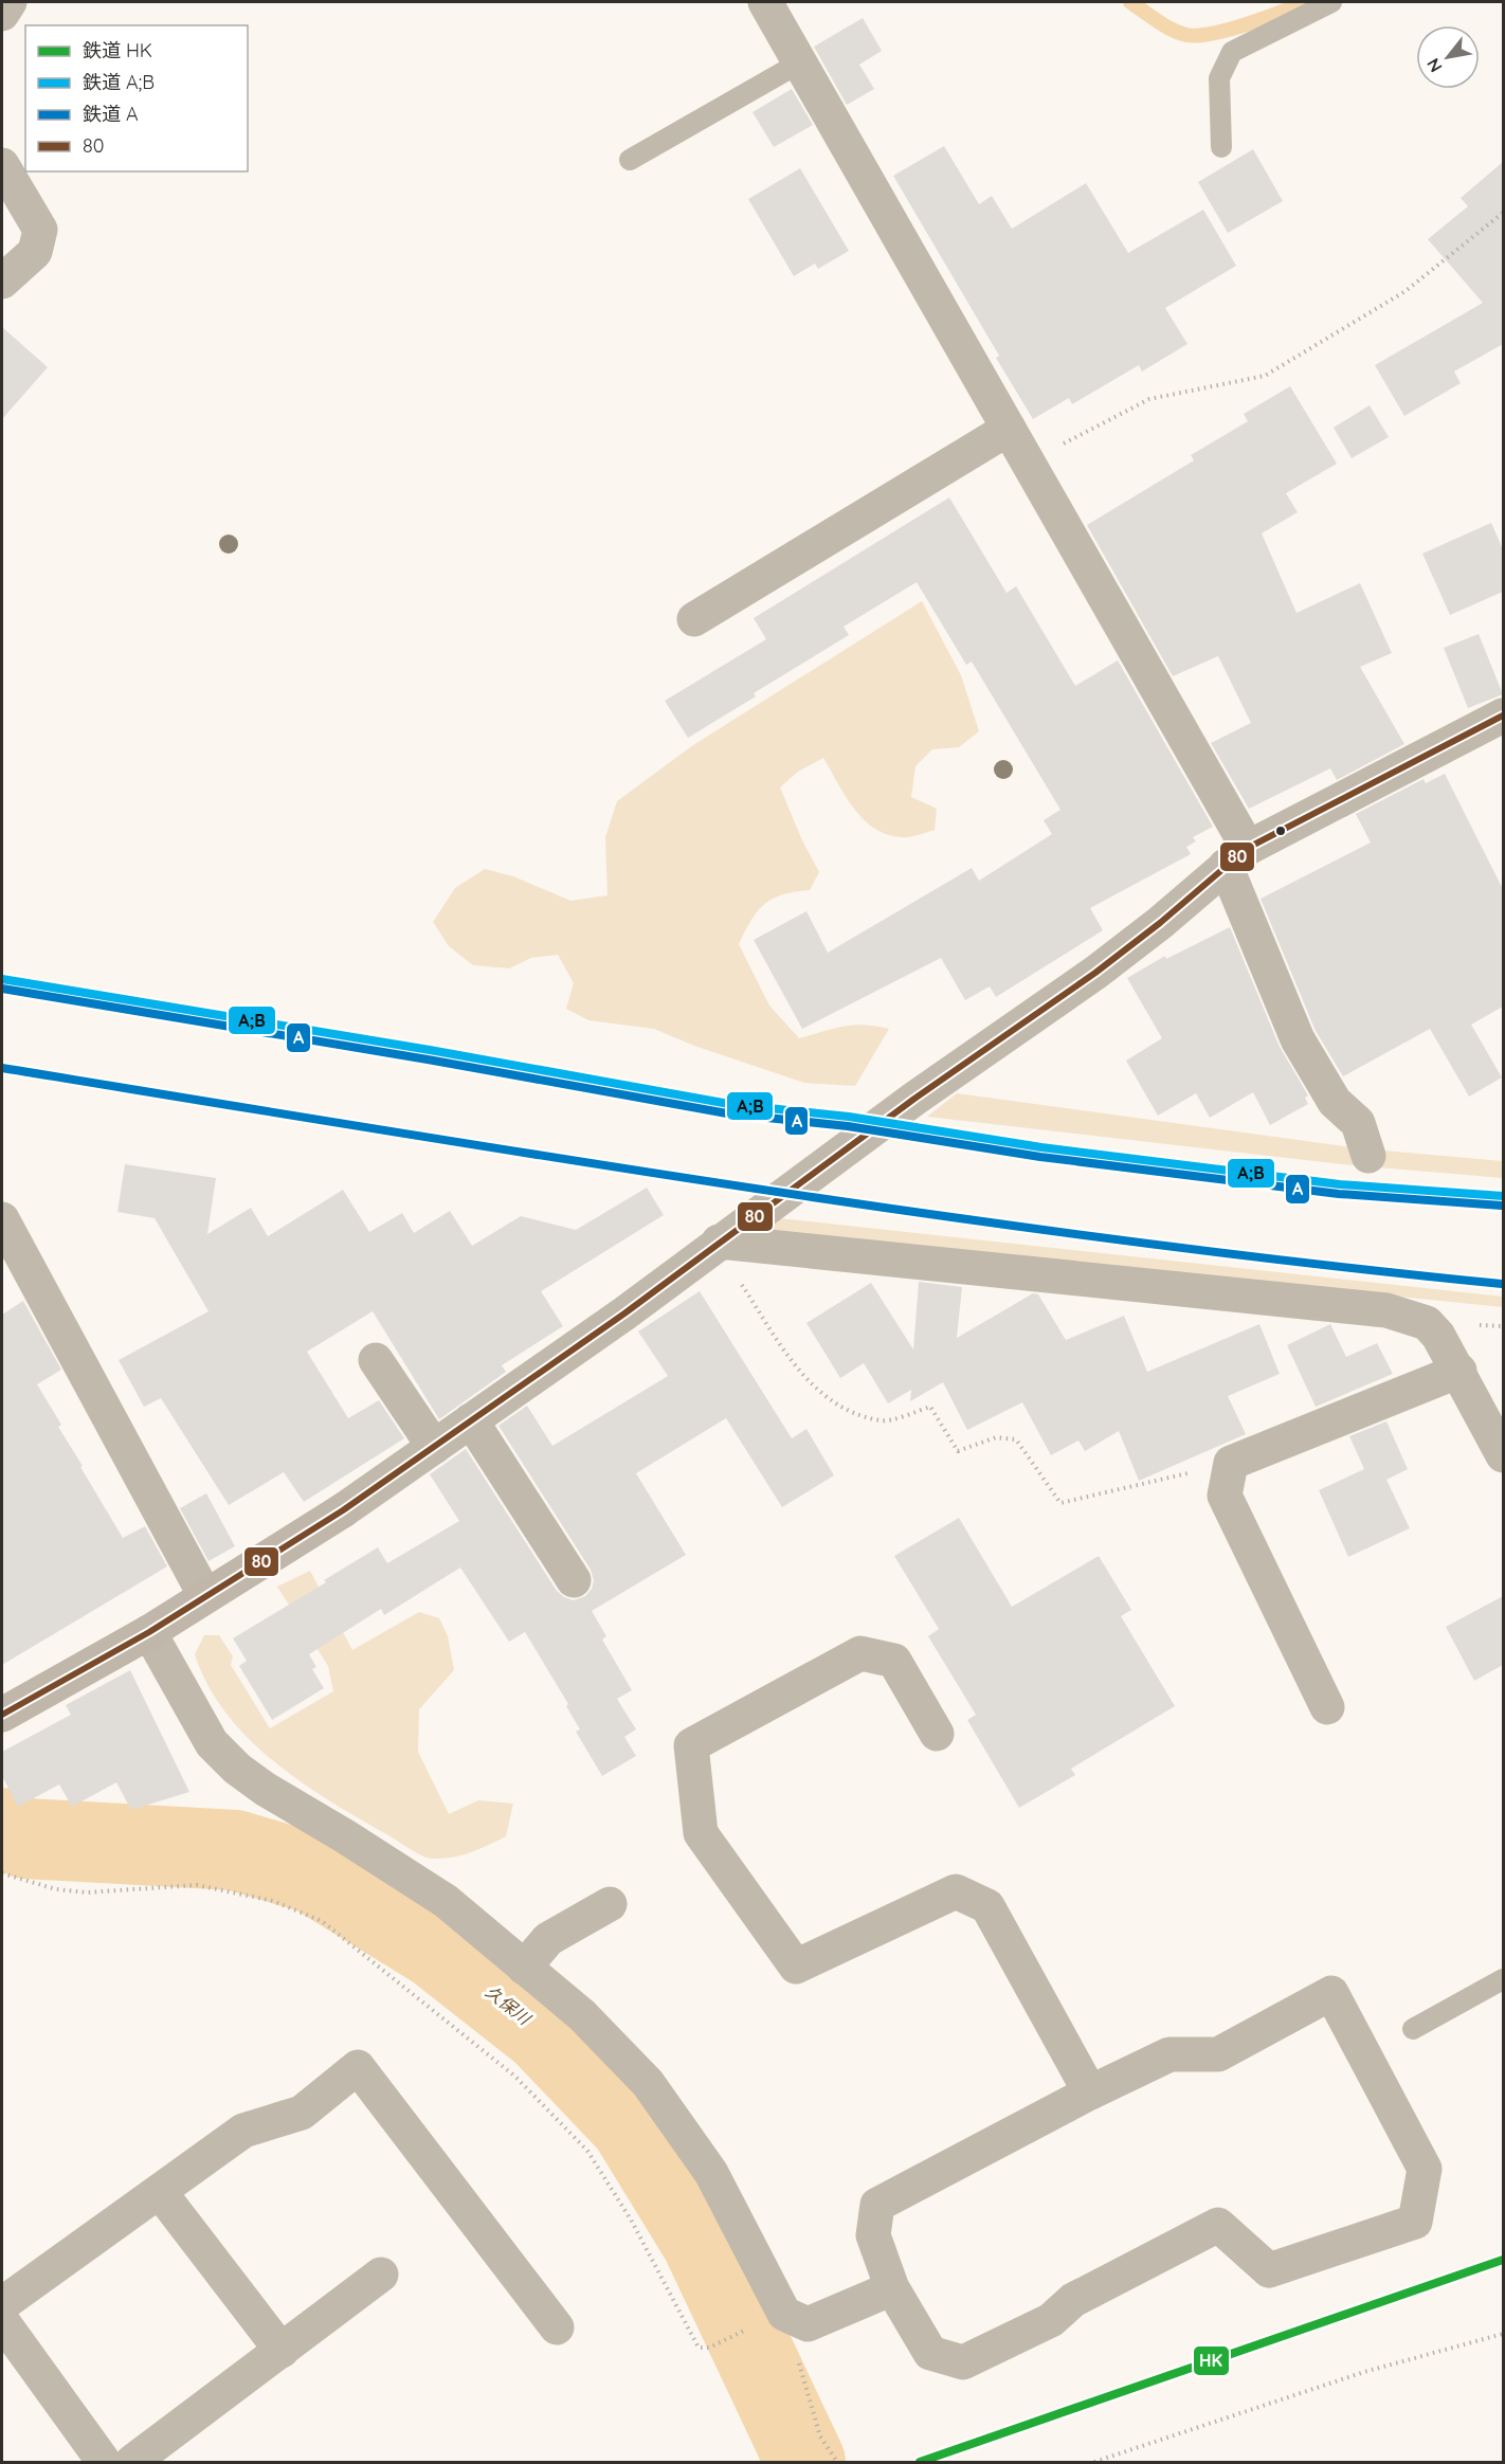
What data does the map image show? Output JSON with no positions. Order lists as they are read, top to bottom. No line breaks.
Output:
{"water":["久保川"],"lines":["transit line 80","rail line A;B","rail line A","rail line HK"],"legend":["鉄道 HK","鉄道 A;B","鉄道 A","80"],"north":"bottom left"}
